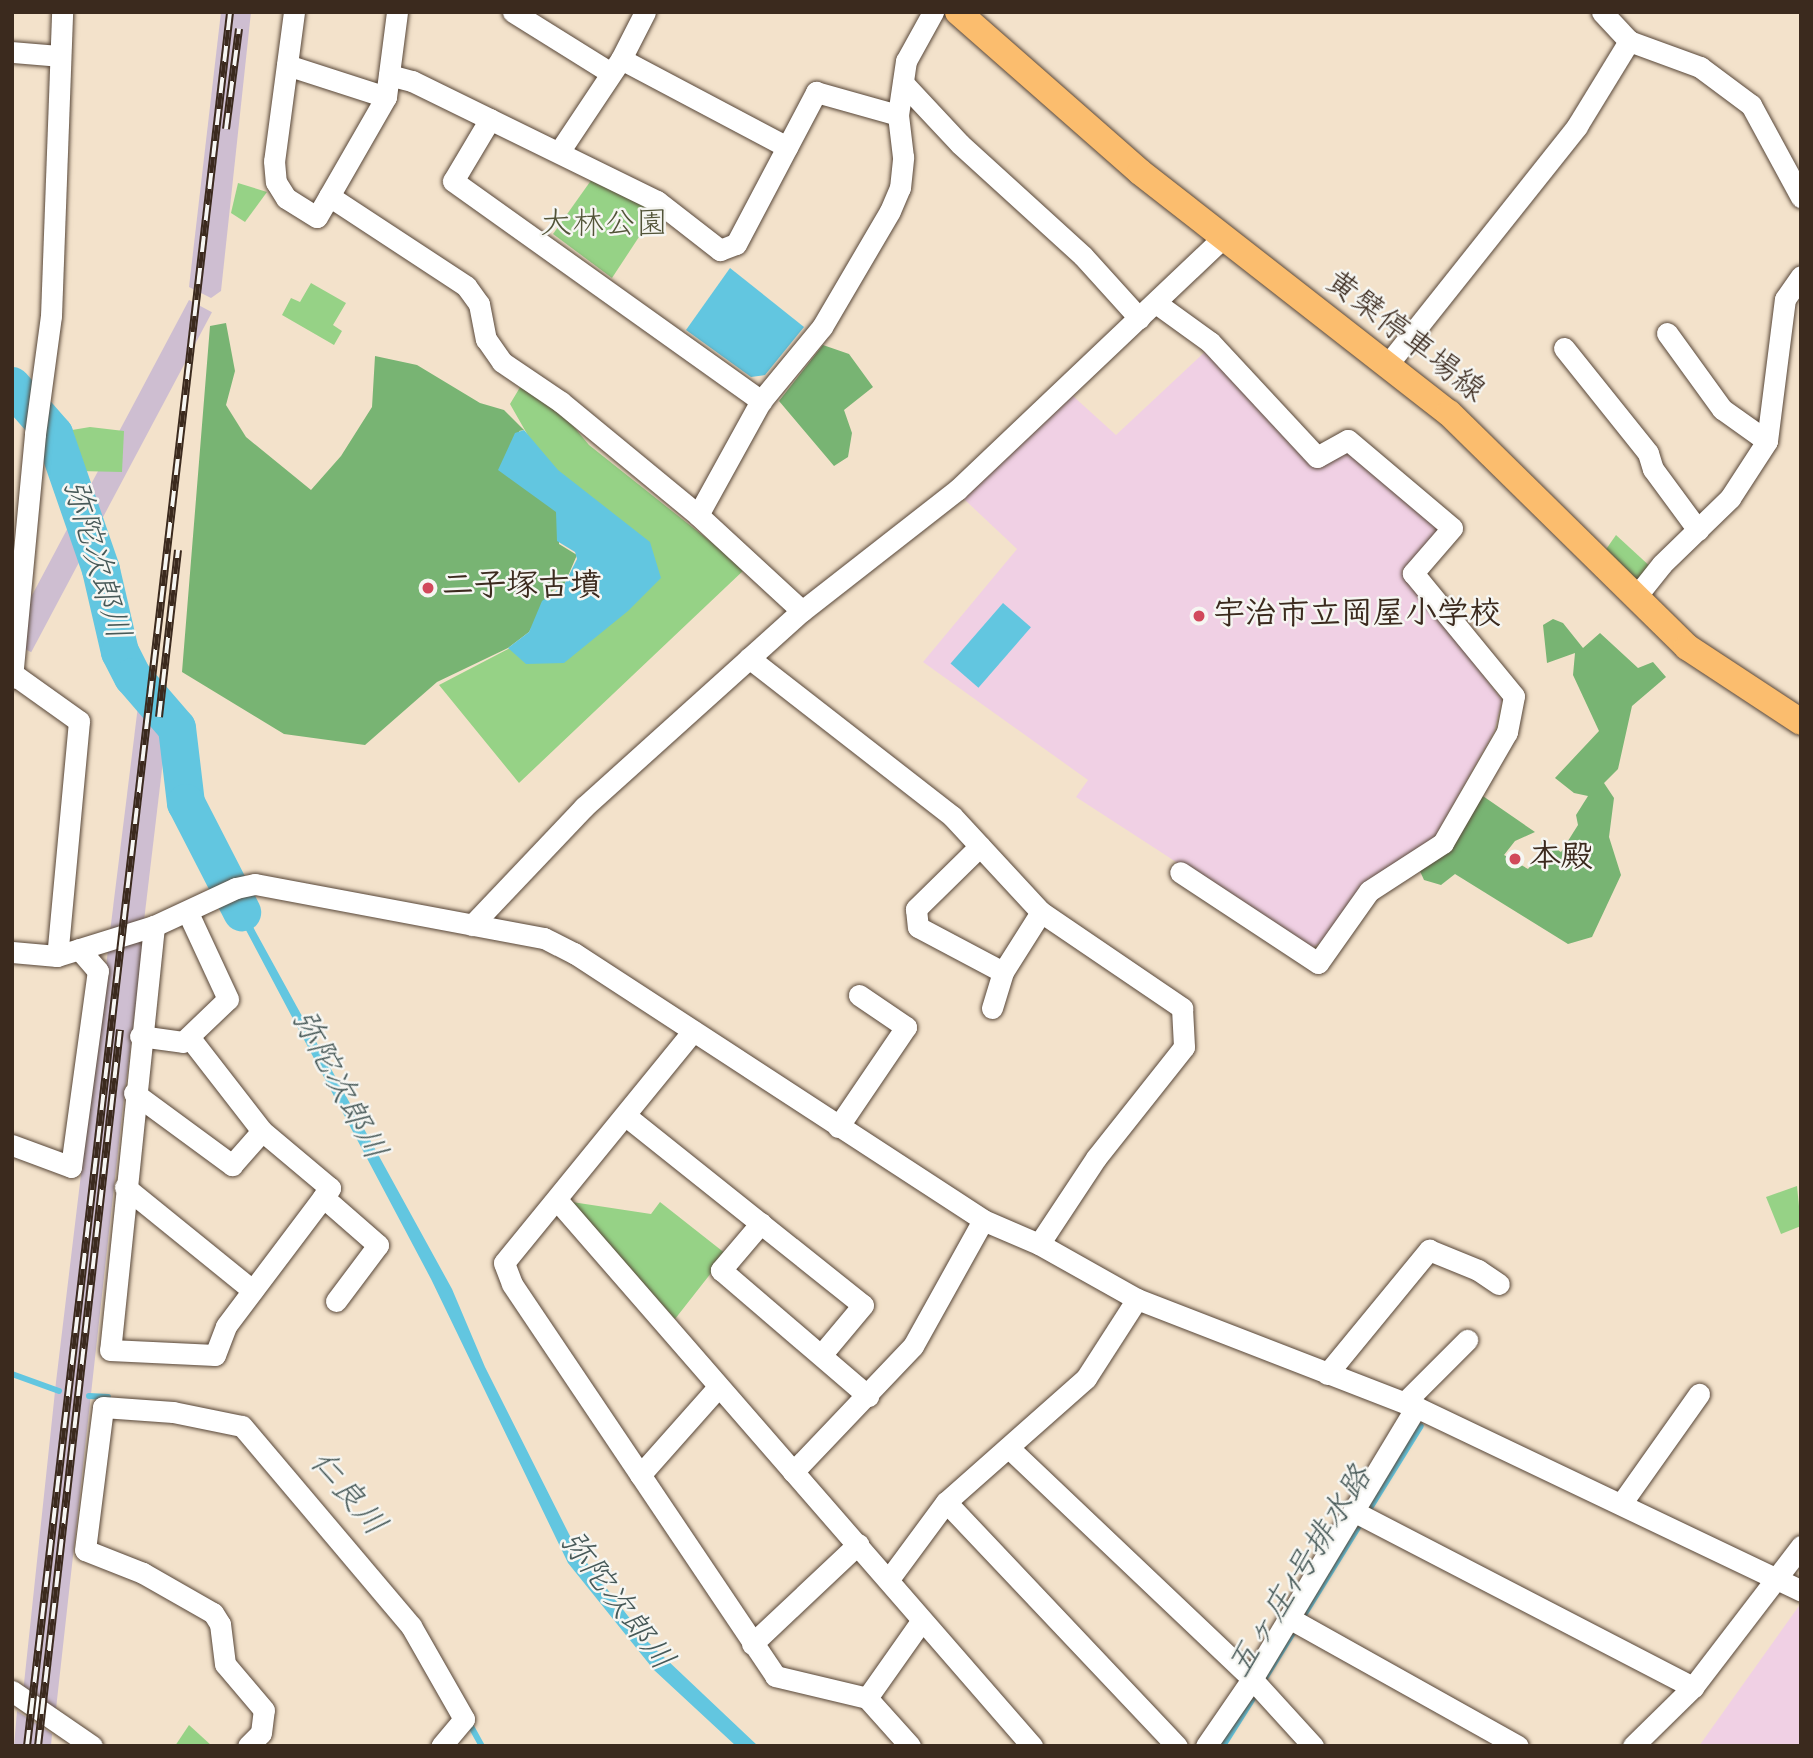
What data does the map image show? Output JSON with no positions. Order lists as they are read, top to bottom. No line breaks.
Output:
{"streets":{"main road":["黄檗停車場線"]},"water":["弥陀次郎川","仁良川","五ヶ庄1号排水路"],"parks":["大林公園"],"places":["二子塚古墳","宇治市立岡屋小学校","本殿"]}
